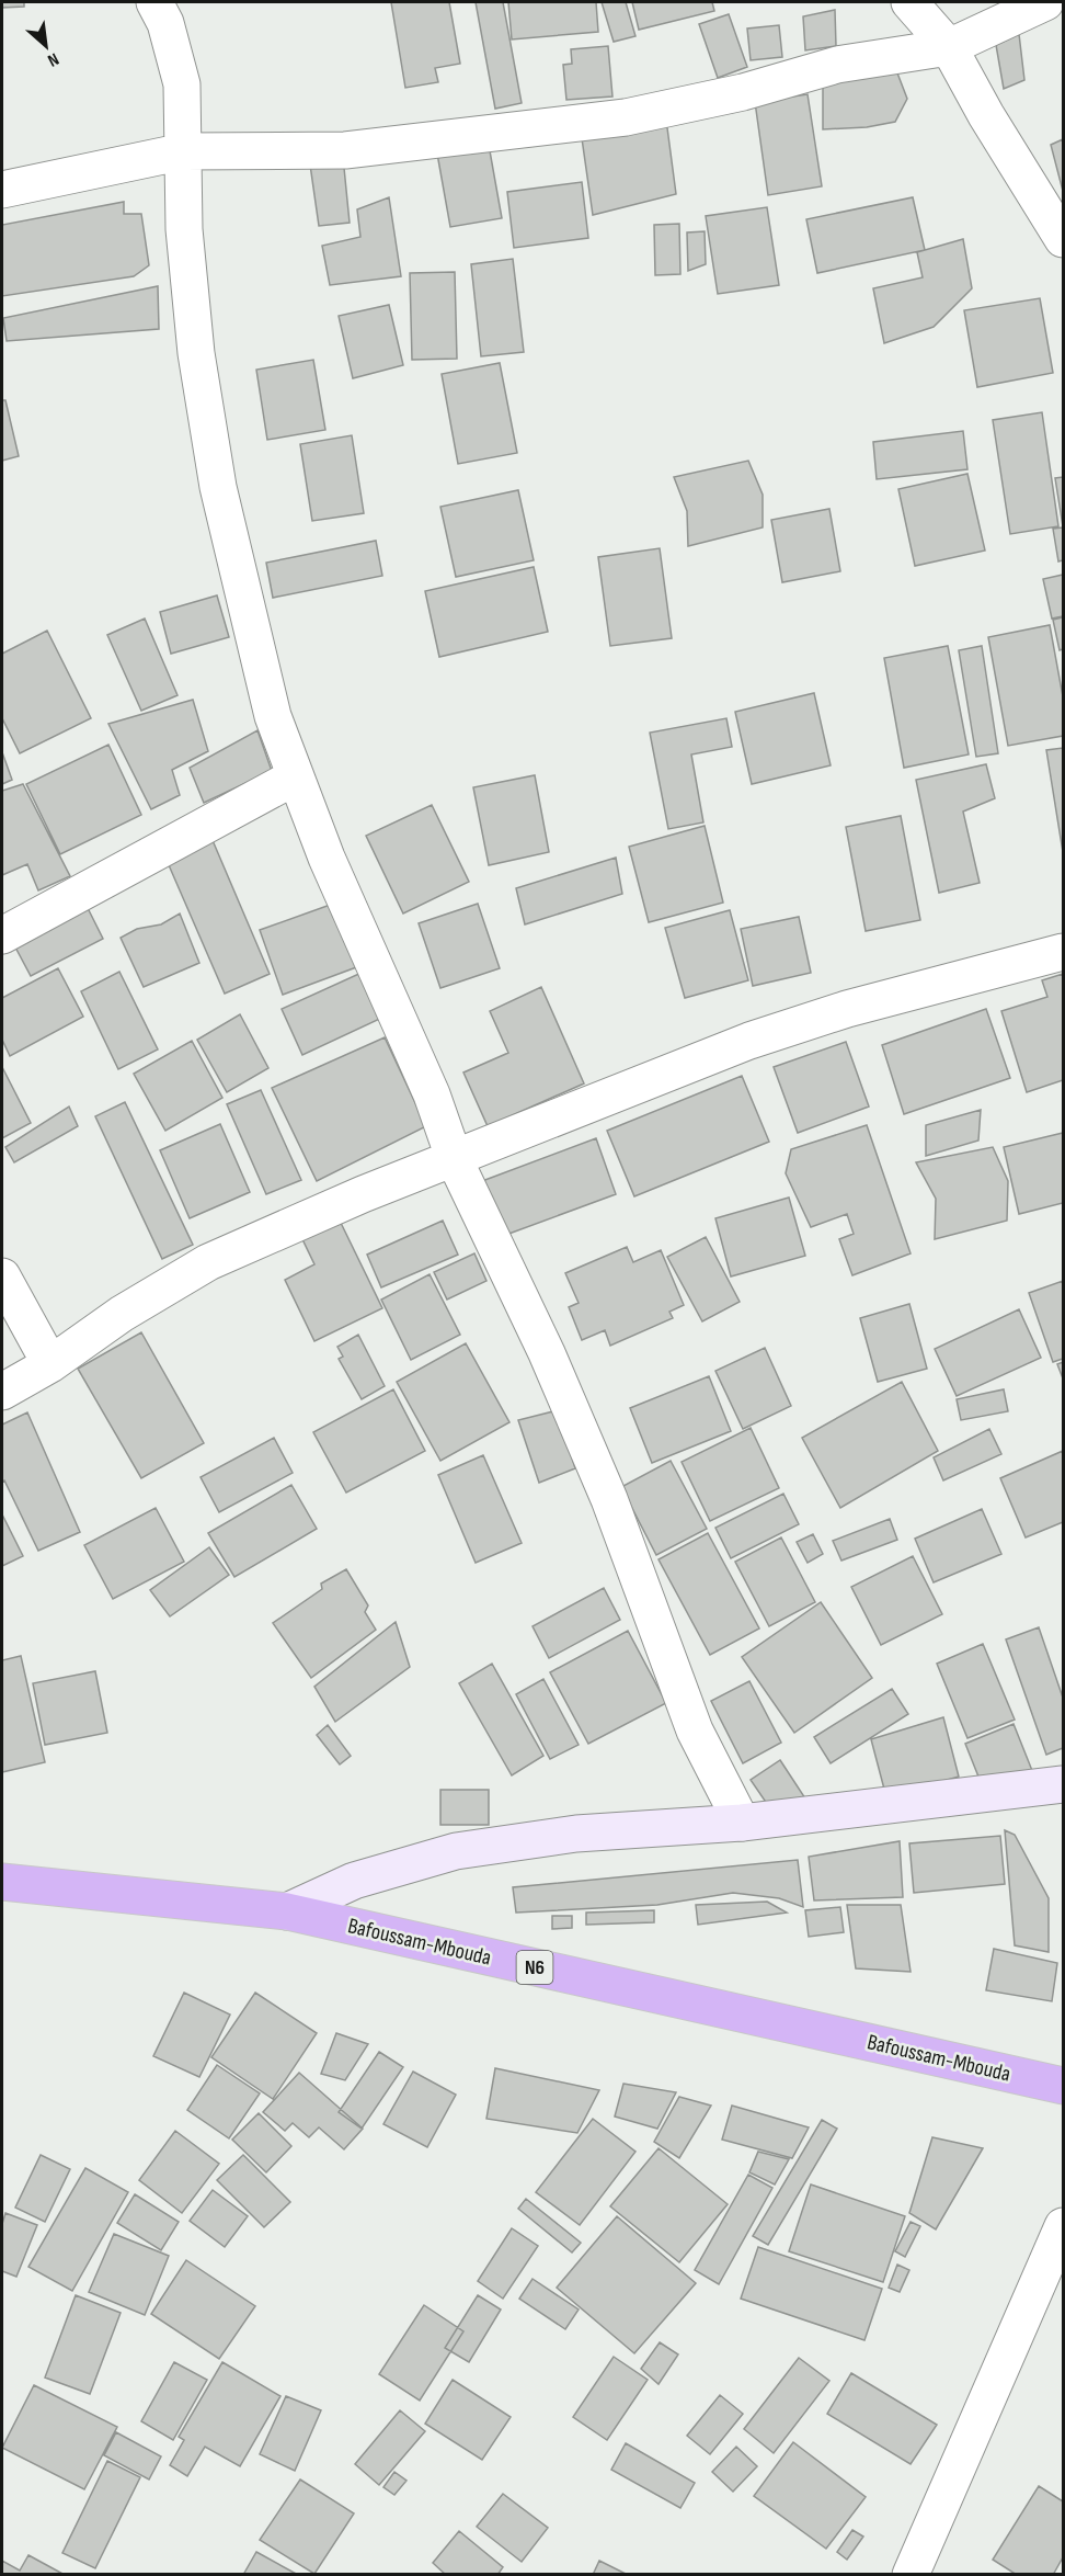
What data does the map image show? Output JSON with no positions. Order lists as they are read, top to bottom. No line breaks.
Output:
{"streets":{"highway":["Bafoussam-Mbouda","N6"]},"north":"bottom right"}
